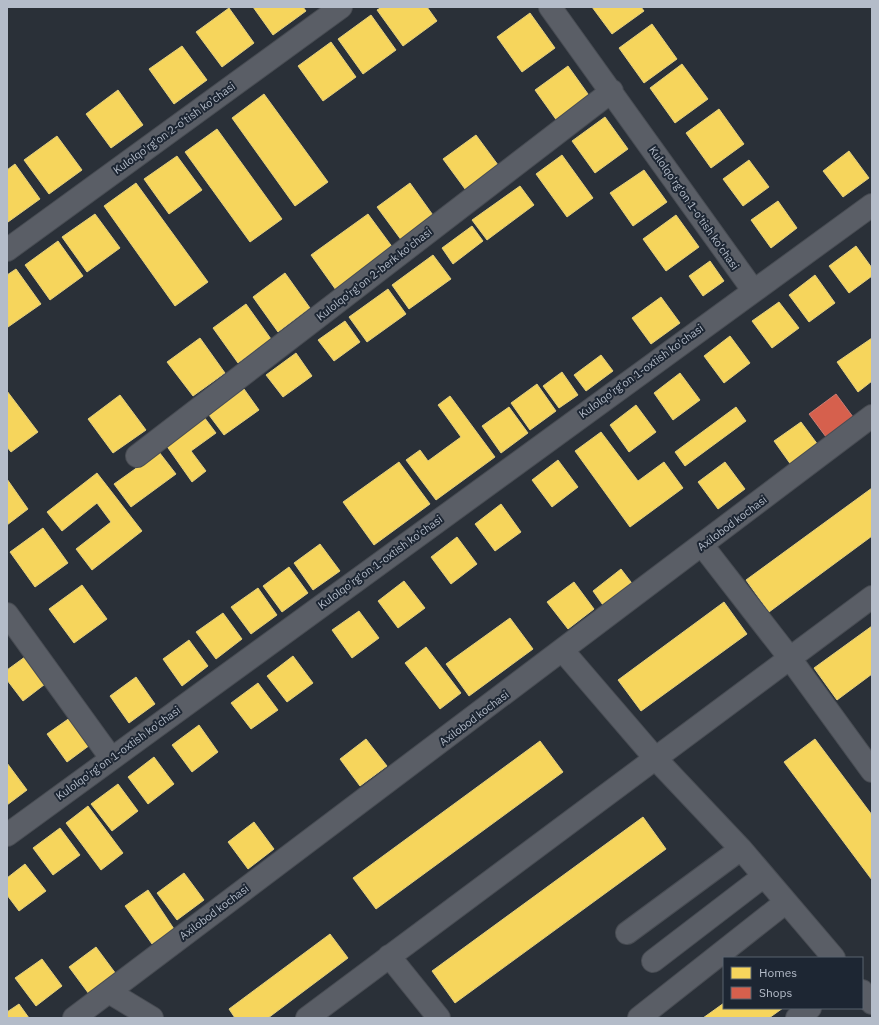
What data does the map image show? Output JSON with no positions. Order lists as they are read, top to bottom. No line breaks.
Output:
{"streets":{"street":["Kulolqo'rg'on 2-o'tish ko'chasi","Kulolqo'rg'on 1-o'tish ko'chasi","Kulolqo'rg'on 2-berk ko'chasi","Kulolqo'rg'on 1-oxtish ko'chasi","Axilobod kochasi"]},"crossings":[["Kulolqo'rg'on 1-o'tish ko'chasi","Kulolqo'rg'on 2-berk ko'chasi"],["Kulolqo'rg'on 1-o'tish ko'chasi","Kulolqo'rg'on 1-oxtish ko'chasi"]],"legend":["Homes","Shops"]}
